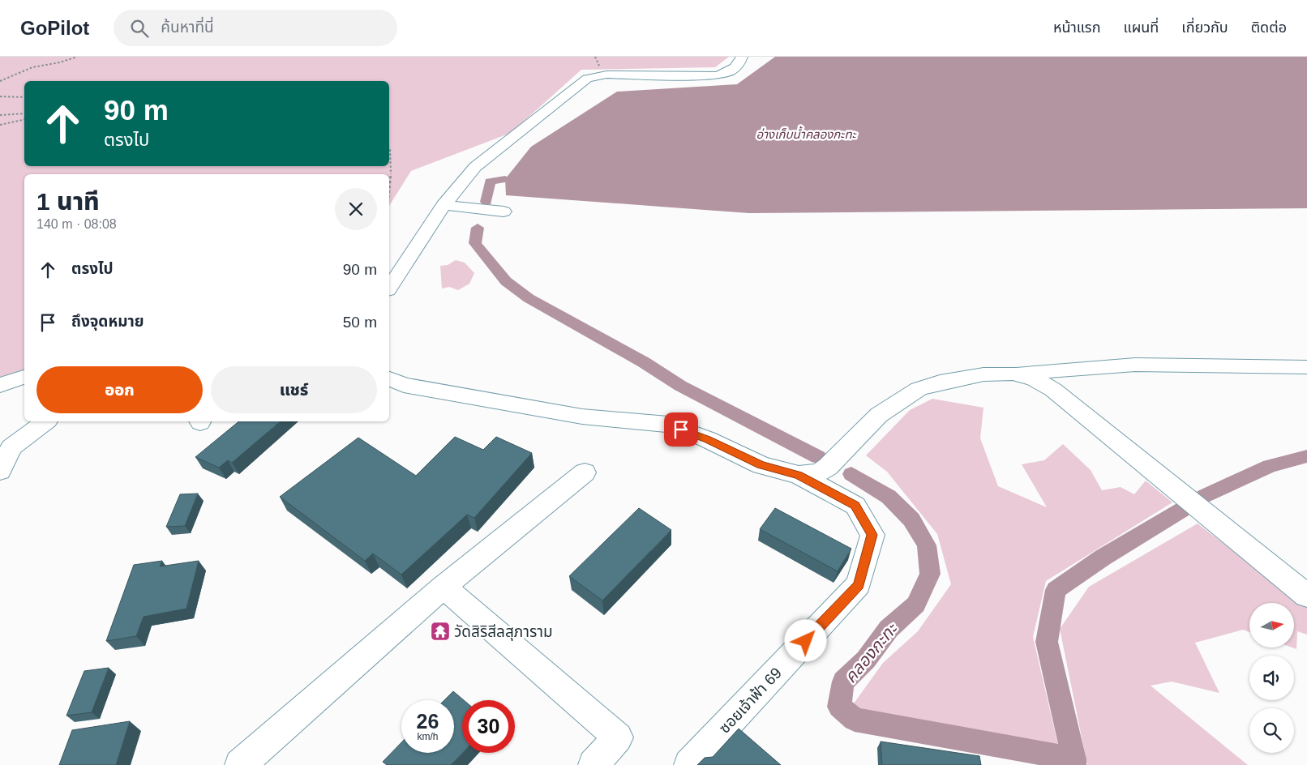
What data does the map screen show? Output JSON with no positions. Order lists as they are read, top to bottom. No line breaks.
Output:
{"streets":{"street":["ซอยเจ้าฟ้า 69"]},"water":["อ่างเก็บน้ำคลองกะทะ","คลองกะทะ"],"places":{"temple":["วัดสิริสีลสุภาราม"]},"north":"right","page":{"header":"GoPilot","search":"ค้นหาที่นี่","nav":["หน้าแรก","แผนที่","เกี่ยวกับ","ติดต่อ"],"turn":["90 m","ตรงไป"],"heading":["1 นาที","140 m · 08:08"],"list":[{"name":"ตรงไป","value":"90 m"},{"name":"ถึงจุดหมาย","value":"50 m"}],"buttons":["ออก","แชร์"],"speed":"26 km/h","limit":"30"}}
